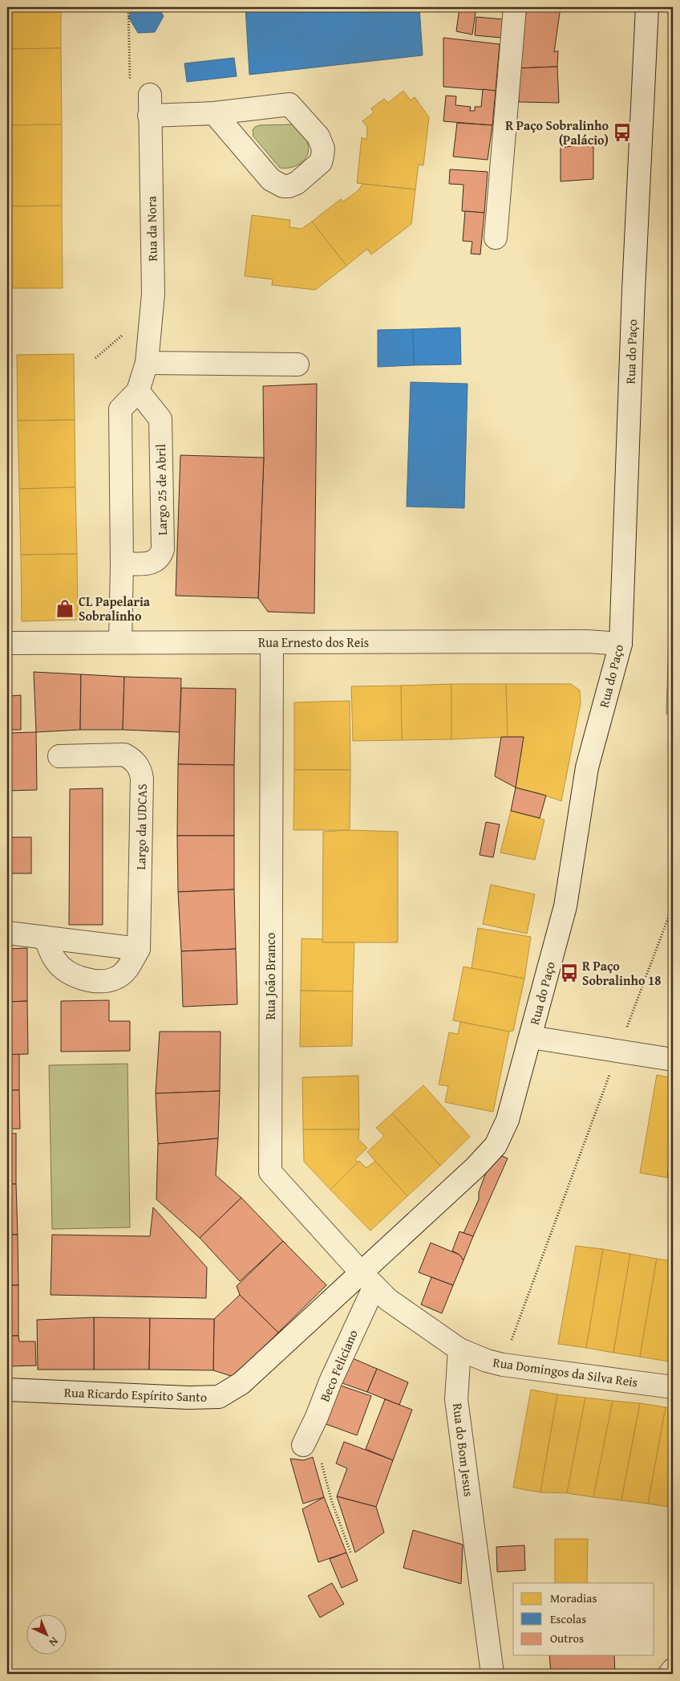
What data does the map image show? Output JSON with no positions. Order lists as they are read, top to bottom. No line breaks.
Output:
{"streets":{"street":["Rua da Nora","Rua do Paço","Largo 25 de Abril","Rua Ernesto dos Reis","Largo da UDCAS","Rua João Branco","Beco Feliciano","Rua Domingos da Silva Reis","Rua Ricardo Espírito Santo","Rua do Bom Jesus"]},"crossings":[["Rua do Paço","Rua Ernesto dos Reis"],["Rua do Paço","Rua João Branco"],["Rua do Paço","Beco Feliciano"],["Rua do Paço","Rua Ricardo Espírito Santo"],["Rua Ernesto dos Reis","Rua João Branco"],["Rua João Branco","Beco Feliciano"],["Rua João Branco","Rua Ricardo Espírito Santo"],["Beco Feliciano","Rua Ricardo Espírito Santo"],["Rua Domingos da Silva Reis","Rua do Bom Jesus"]],"places":{"bus stop":["R Paço Sobralinho (Palácio)","R Paço Sobralinho 18"],"shop":["CL Papelaria Sobralinho"]},"legend":["Moradias","Escolas","Outros"],"north":"bottom right"}
